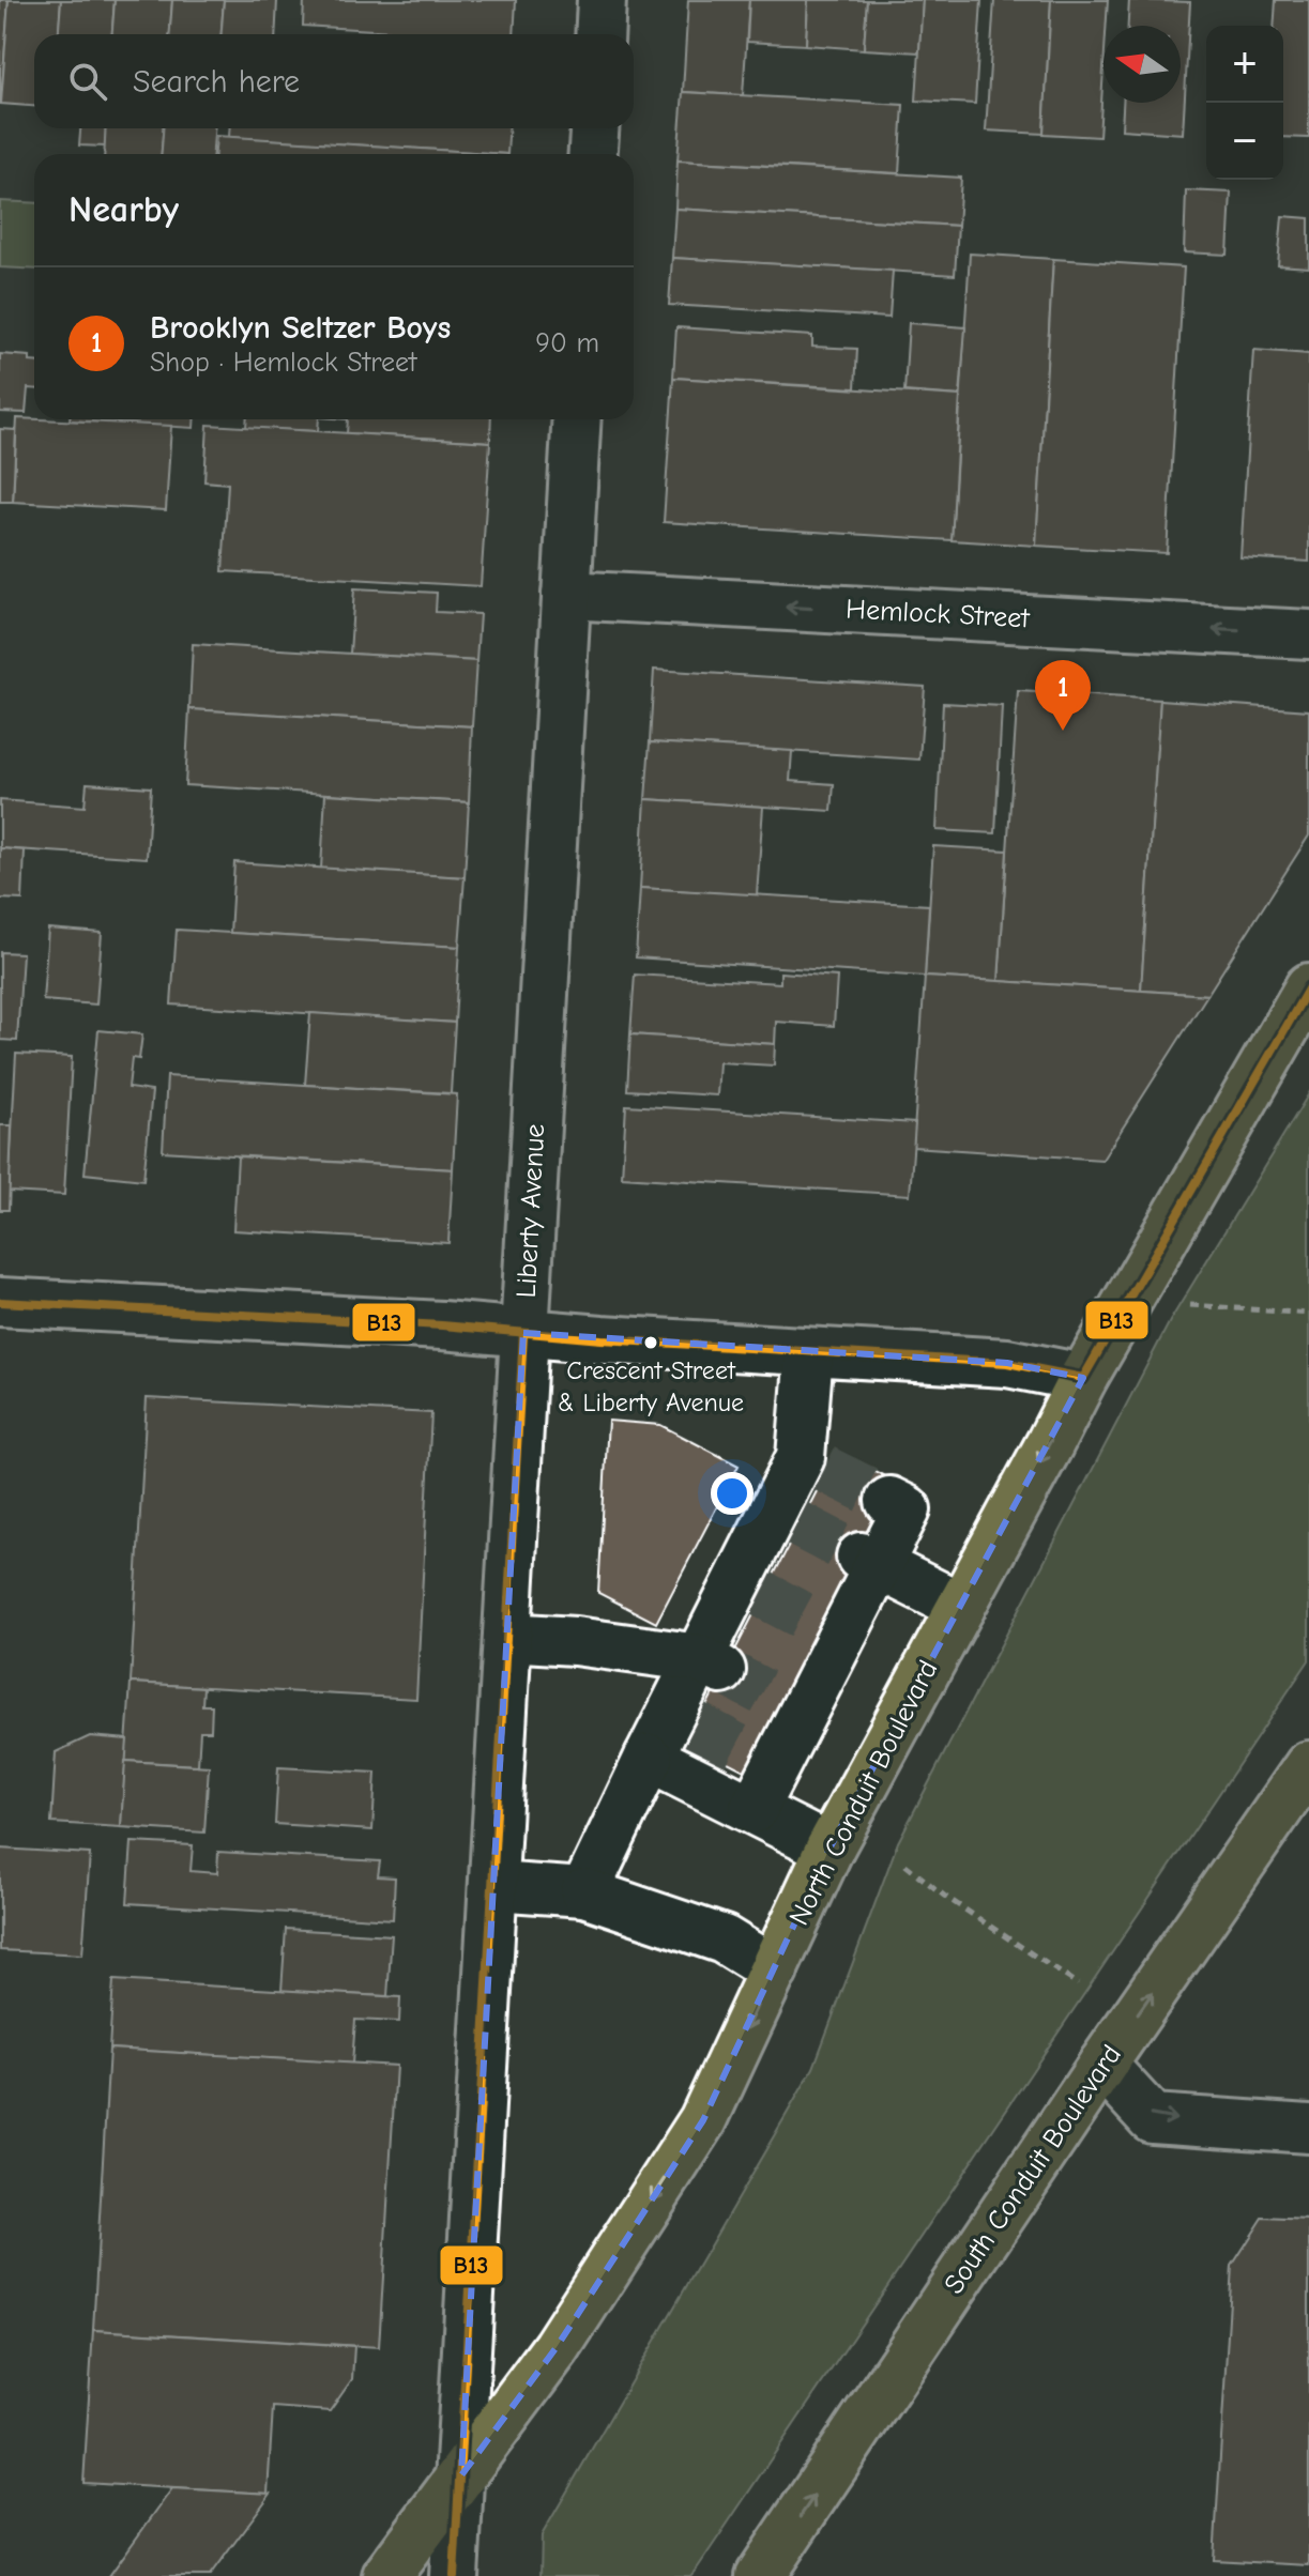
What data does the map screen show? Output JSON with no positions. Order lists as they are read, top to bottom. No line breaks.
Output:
{"streets":{"main road":["North Conduit Boulevard","South Conduit Boulevard"],"street":["Hemlock Street","Liberty Avenue"]},"crossings":[["Hemlock Street","Liberty Avenue"],["Liberty Avenue","North Conduit Boulevard"]],"one_way":["Hemlock Street","North Conduit Boulevard","South Conduit Boulevard"],"places":["Crescent Street & Liberty Avenue"],"lines":["transit line B13"],"north":"left","page":{"map_buttons":["+","−"],"search":"Search here","heading":"Nearby","list":[{"mark":"1","name":"Brooklyn Seltzer Boys","note":"Shop · Hemlock Street","value":"90 m"}],"pins":"1"}}
